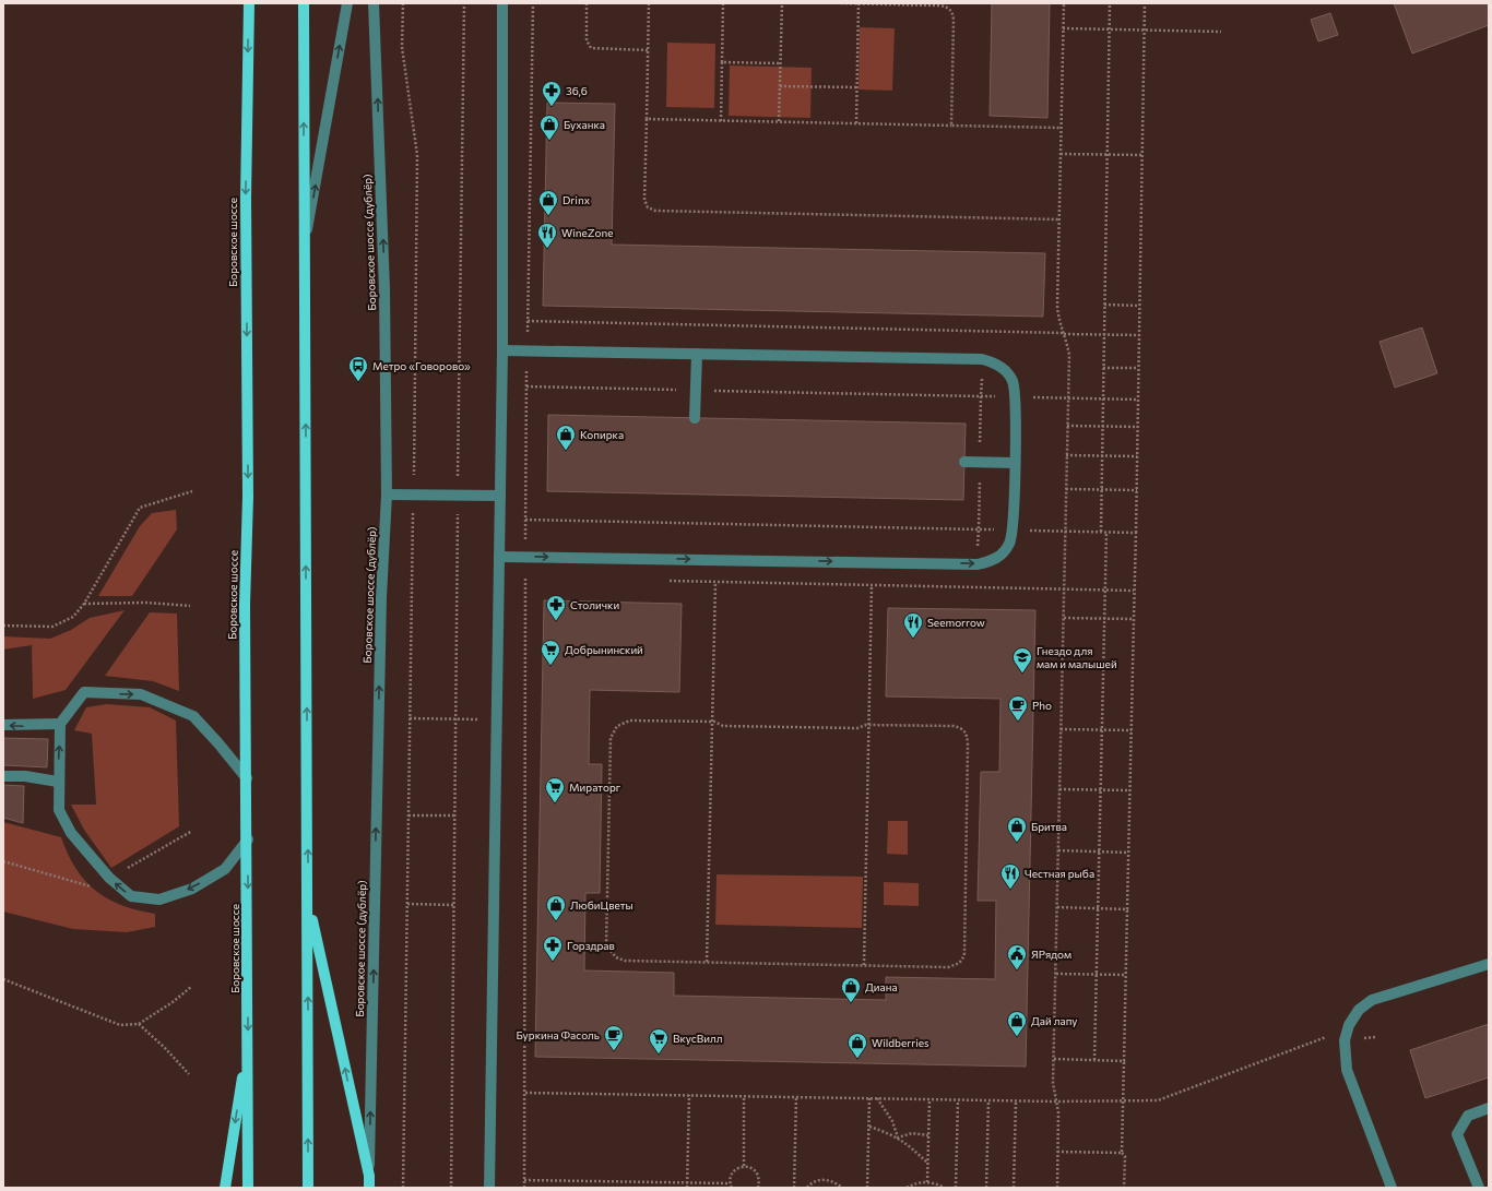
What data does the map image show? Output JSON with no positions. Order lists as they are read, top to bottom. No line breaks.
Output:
{"streets":{"main road":["Боровское шоссе","Боровское шоссе (дублёр)"]},"one_way":["Боровское шоссе (дублёр)"],"places":{"pharmacy":["36,6","Столички","Горздрав"],"shop":["Буханка","Drinx","Копирка","Бритва","ЛюбиЦветы","Диана","Дай лапу","Wildberries"],"restaurant":["WineZone","Seemorrow","Честная рыба"],"bus stop":["Метро «Говорово»"],"supermarket":["Добрынинский","Мираторг","ВкусВилл"],"school or university":["Гнездо для мам и малышей"],"cafe":["Pho","Буркина Фасоль"],"public building":["ЯРядом"]}}
